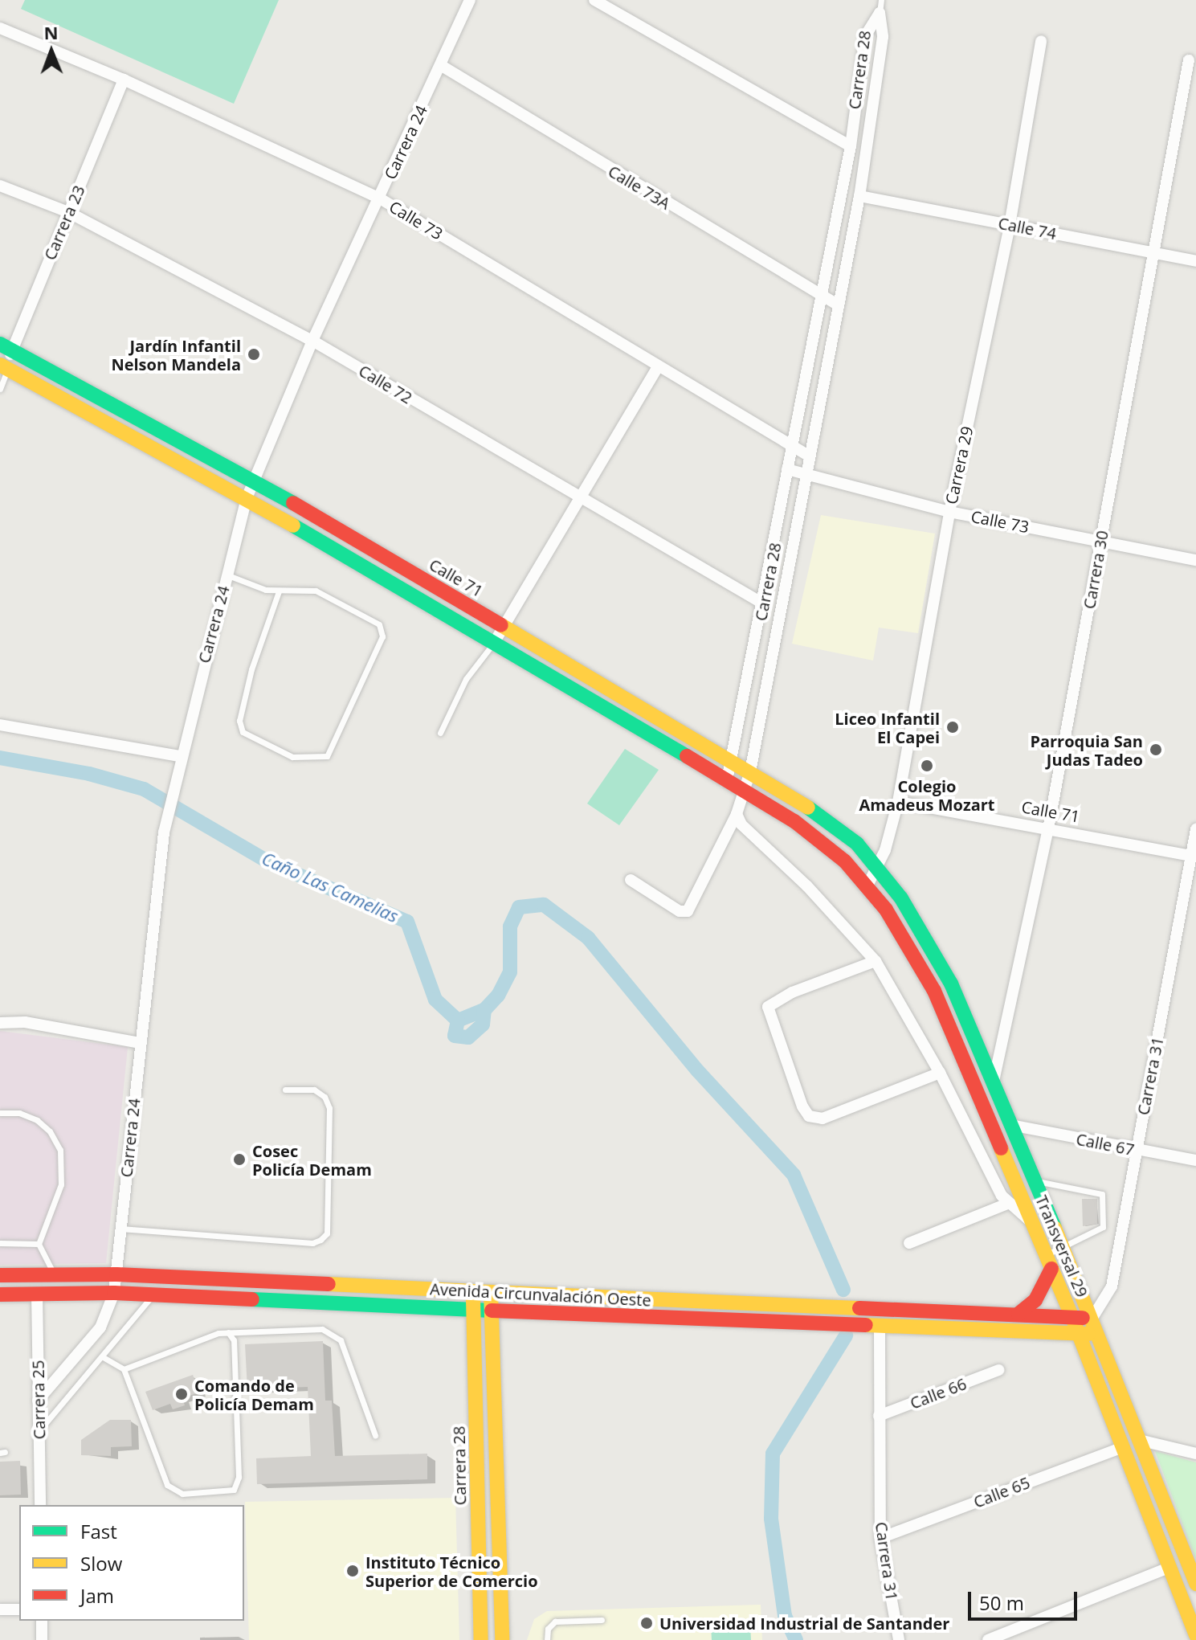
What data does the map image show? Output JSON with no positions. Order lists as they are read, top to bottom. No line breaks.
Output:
{"streets":{"main road":["Carrera 28","Calle 71","Transversal 29","Avenida Circunvalación Oeste"],"street":["Carrera 24","Calle 73A","Calle 73","Carrera 23","Calle 74","Calle 72","Carrera 29","Carrera 30","Carrera 31","Calle 67","Calle 66","Carrera 25","Calle 65"]},"crossings":[["Carrera 28","Calle 73A"],["Carrera 28","Calle 73"],["Carrera 28","Calle 74"],["Carrera 28","Calle 72"],["Carrera 28","Calle 71"],["Carrera 28","Avenida Circunvalación Oeste"],["Carrera 24","Calle 73A"],["Carrera 24","Calle 73"],["Carrera 24","Calle 72"],["Carrera 24","Calle 71"],["Carrera 24","Avenida Circunvalación Oeste"],["Carrera 24","Carrera 25"],["Calle 73","Carrera 23"],["Calle 73","Carrera 29"],["Calle 73","Carrera 30"],["Carrera 23","Calle 72"],["Carrera 23","Calle 71"],["Calle 74","Carrera 29"],["Calle 74","Carrera 30"],["Carrera 29","Calle 71"],["Carrera 29","Transversal 29"],["Carrera 30","Calle 71"],["Carrera 30","Transversal 29"],["Calle 71","Carrera 31"],["Calle 71","Transversal 29"],["Carrera 31","Calle 67"],["Carrera 31","Transversal 29"],["Carrera 31","Avenida Circunvalación Oeste"],["Carrera 31","Calle 66"],["Carrera 31","Calle 65"],["Calle 67","Transversal 29"],["Transversal 29","Avenida Circunvalación Oeste"],["Transversal 29","Calle 65"],["Avenida Circunvalación Oeste","Carrera 25"]],"water":["Caño Las Camelias"],"places":["Jardín Infantil Nelson Mandela","Liceo Infantil El Capei","Parroquia San Judas Tadeo","Colegio Amadeus Mozart","Cosec Policía Demam","Comando de Policía Demam","Instituto Técnico Superior de Comercio","Universidad Industrial de Santander"],"legend":["Fast","Slow","Jam"],"scale_bar":"50 m","north":"top"}
